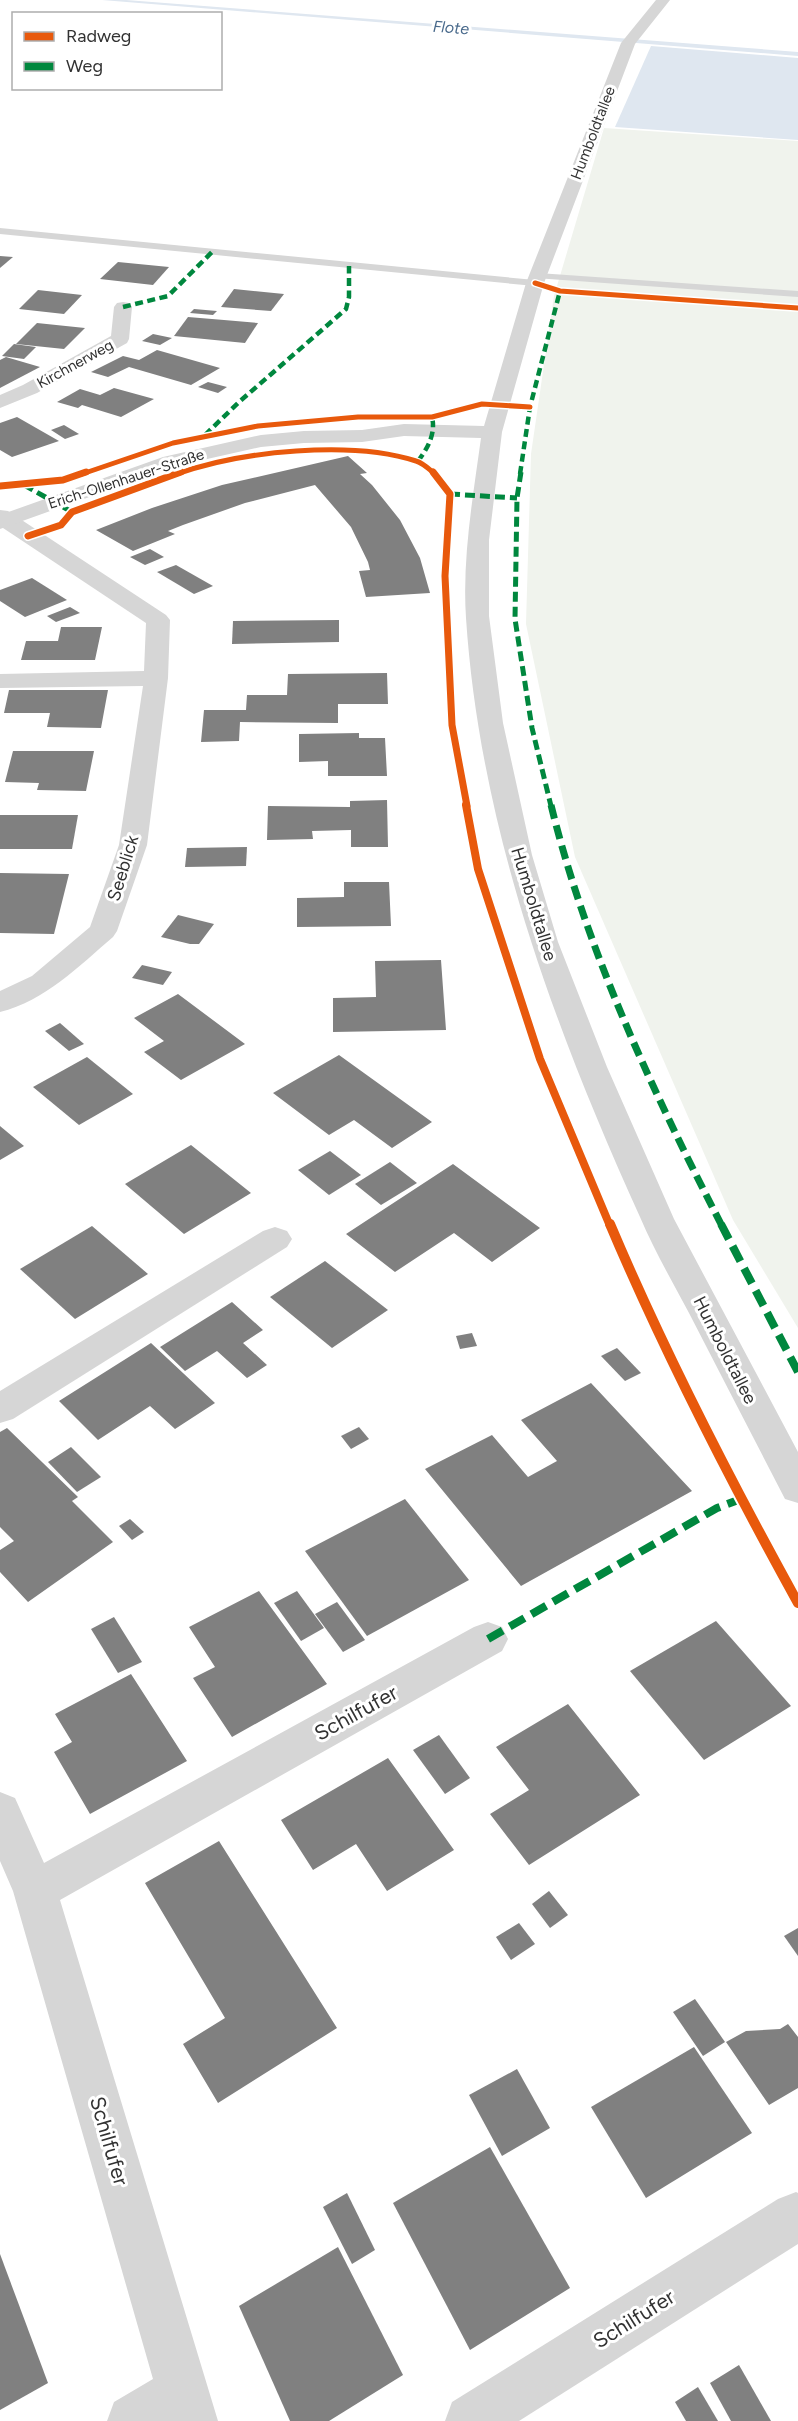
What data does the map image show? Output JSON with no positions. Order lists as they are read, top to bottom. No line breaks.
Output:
{"streets":{"street":["Humboldtallee","Kirchnerweg","Erich-Ollenhauer-Straße","Seeblick","Schilfufer"]},"crossings":[["Humboldtallee","Erich-Ollenhauer-Straße"],["Erich-Ollenhauer-Straße","Seeblick"]],"water":["Flote"],"legend":["Radweg","Weg"]}
